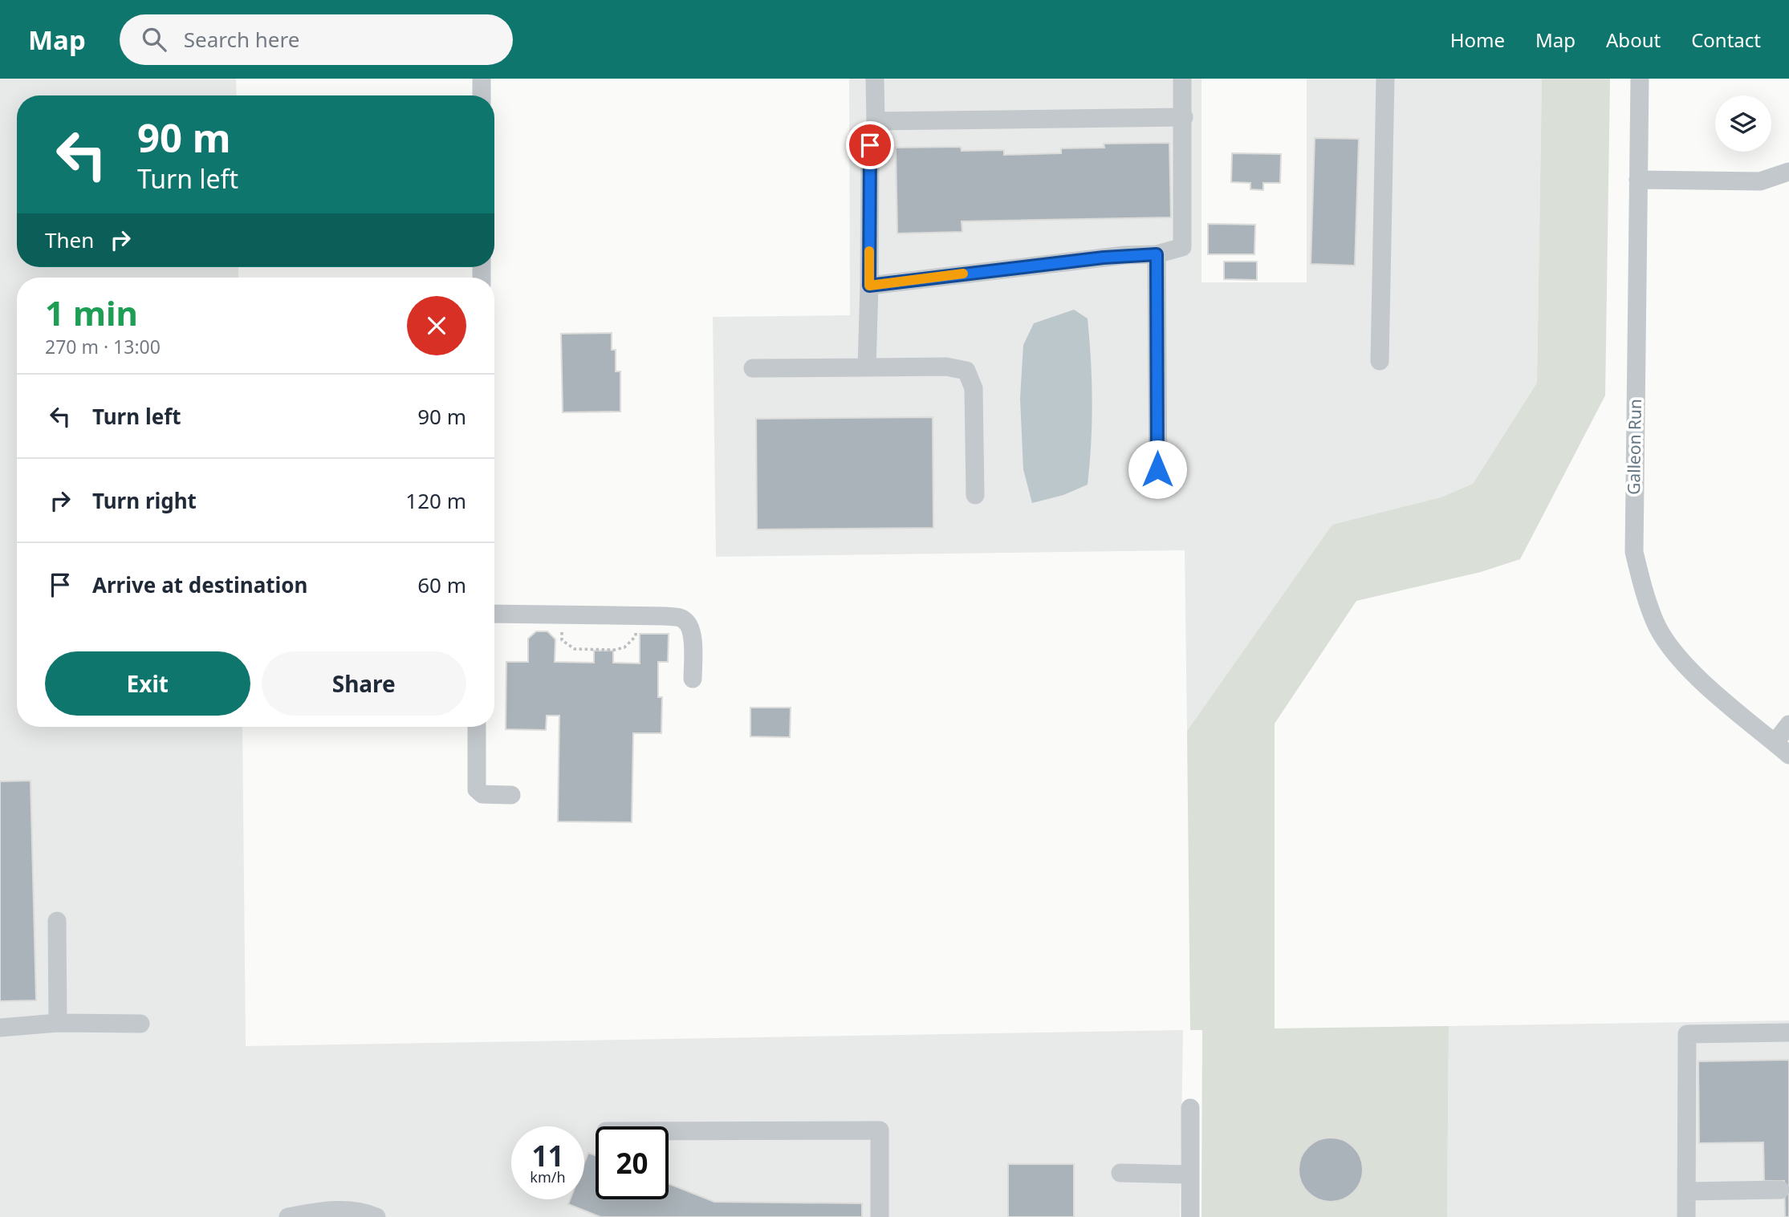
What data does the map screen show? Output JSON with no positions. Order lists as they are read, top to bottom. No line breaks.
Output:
{"streets":{"street":["Galleon Run"]},"page":{"header":"Map","search":"Search here","nav":["Home","Map","About","Contact"],"turn":["90 m","Turn left"],"then":"Then","heading":["1 min","270 m · 13:00"],"list":[{"name":"Turn left","value":"90 m"},{"name":"Turn right","value":"120 m"},{"name":"Arrive at destination","value":"60 m"}],"buttons":["Exit","Share"],"speed":"11 km/h","limit":"20"}}
